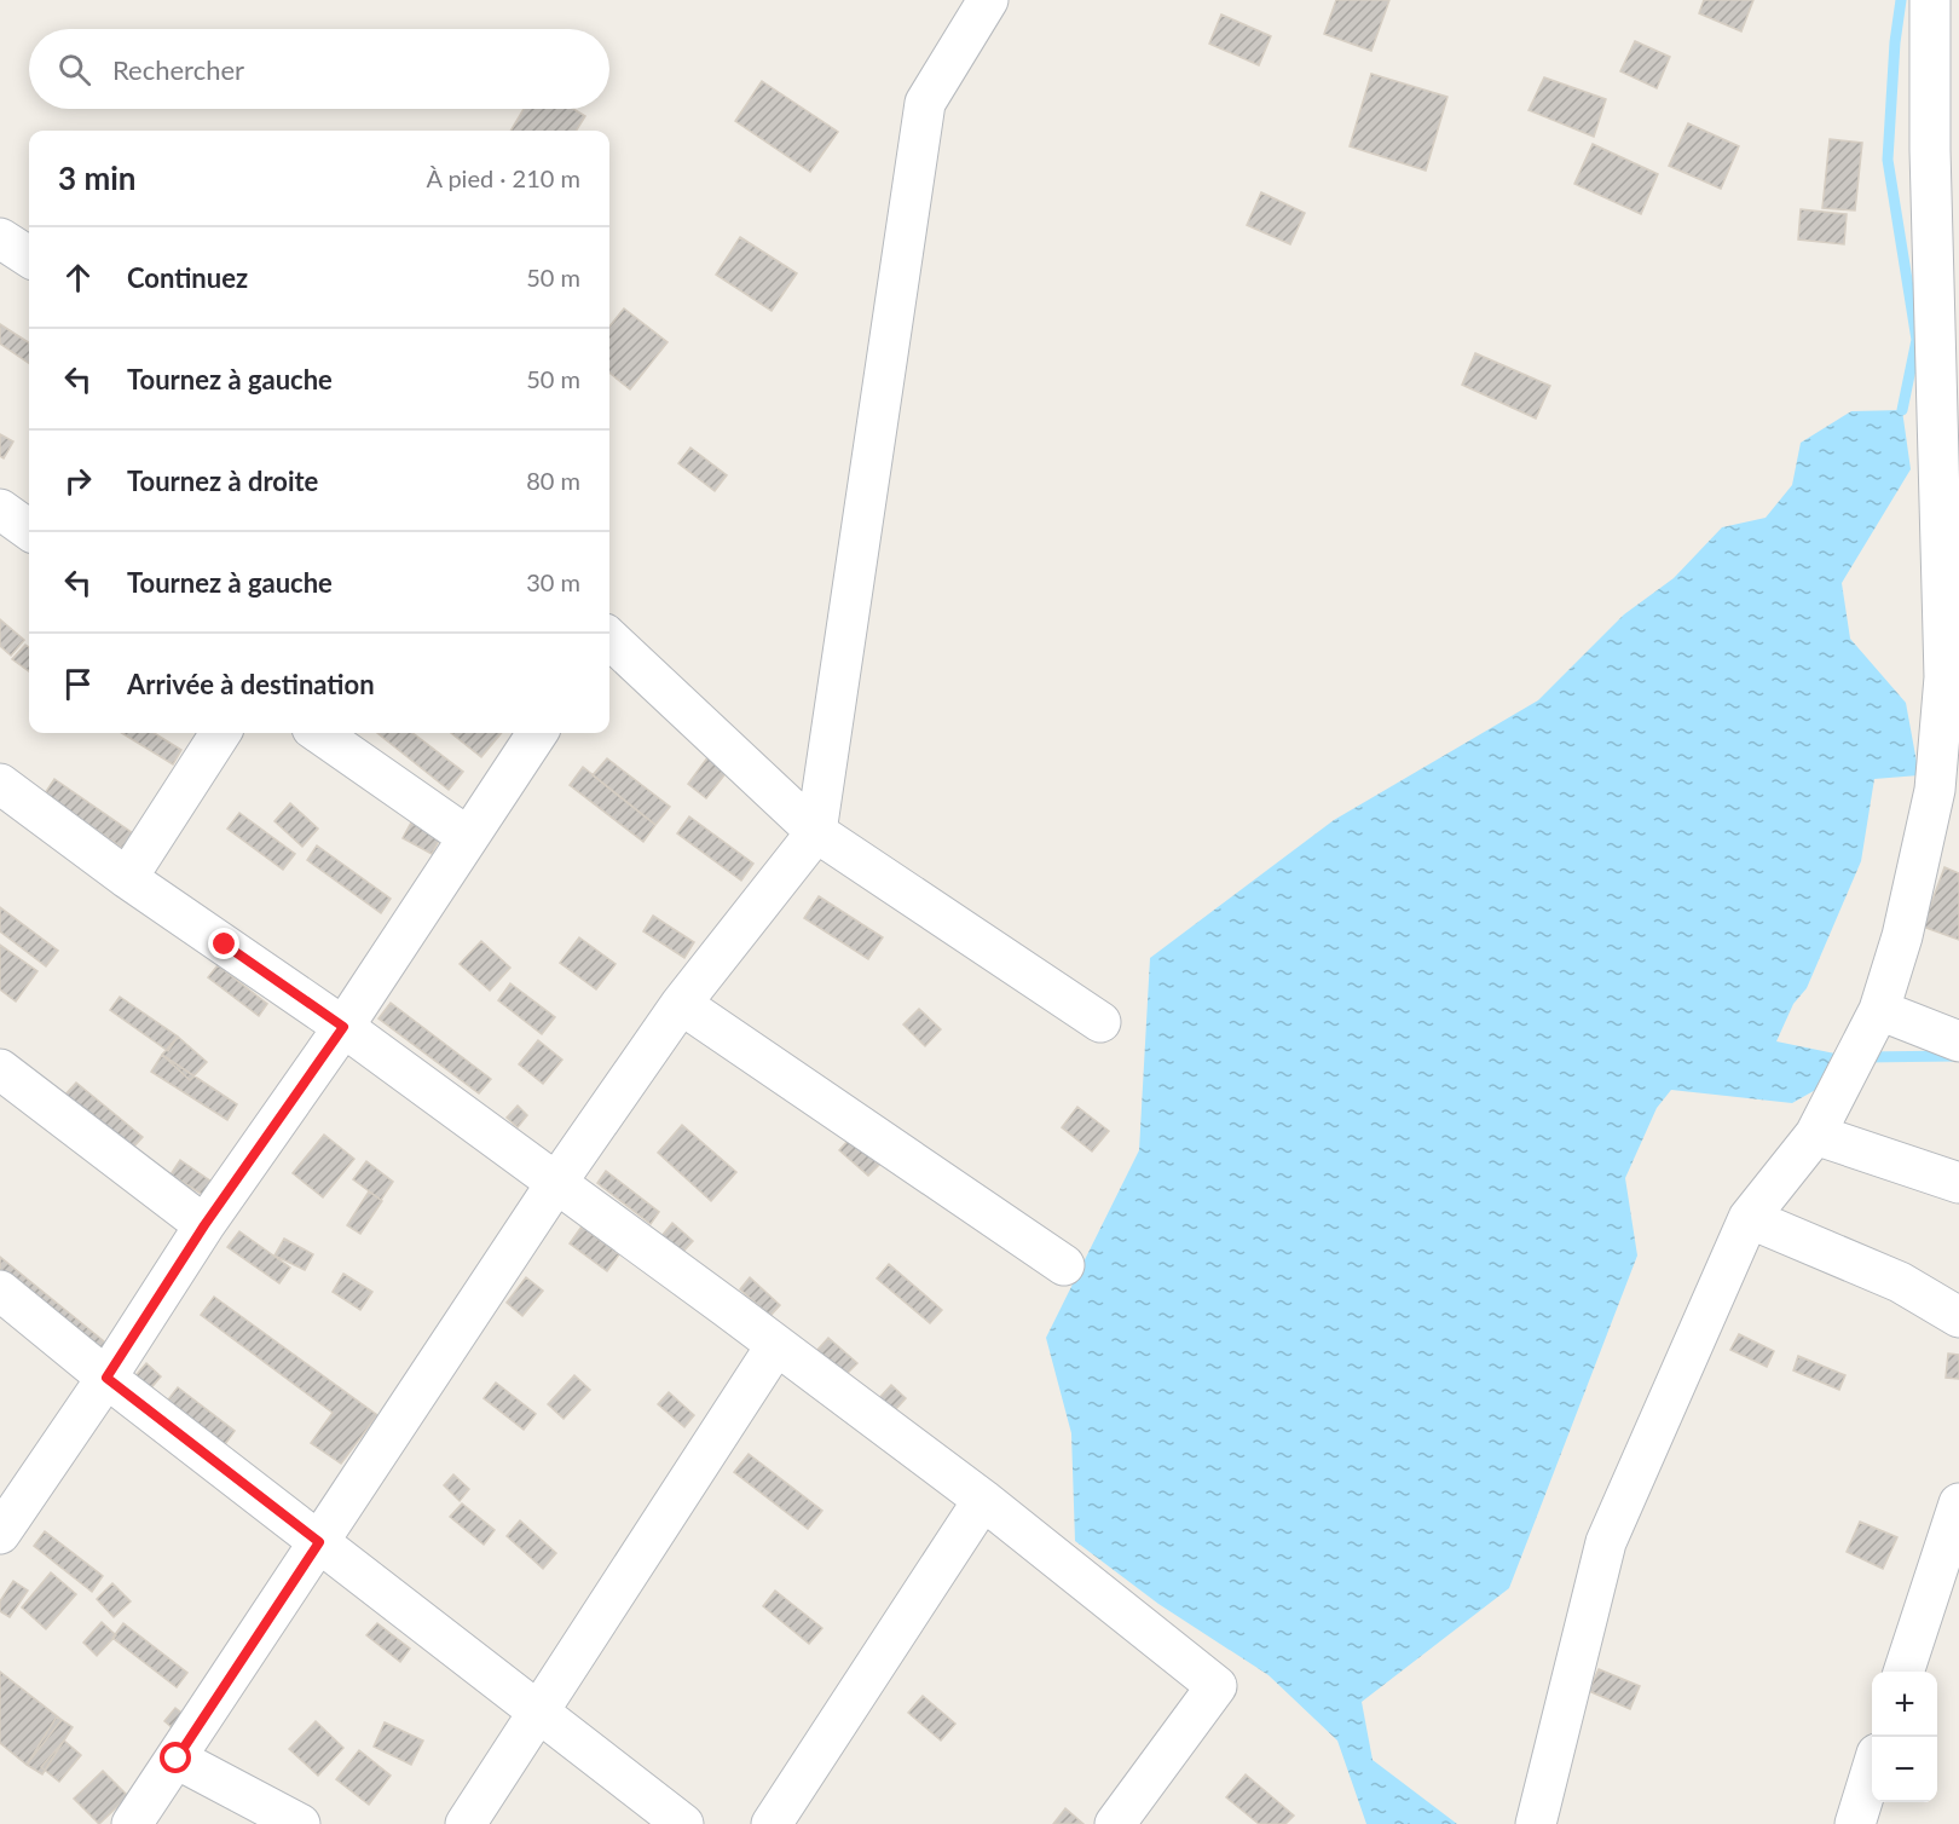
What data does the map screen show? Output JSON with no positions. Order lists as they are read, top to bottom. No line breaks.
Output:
{"page":{"search":"Rechercher","heading":["3 min","À pied · 210 m"],"list":[["Continuez","50 m"],["Tournez à gauche","50 m"],["Tournez à droite","80 m"],["Tournez à gauche","30 m"],"Arrivée à destination"],"map_buttons":["+","−"]}}
